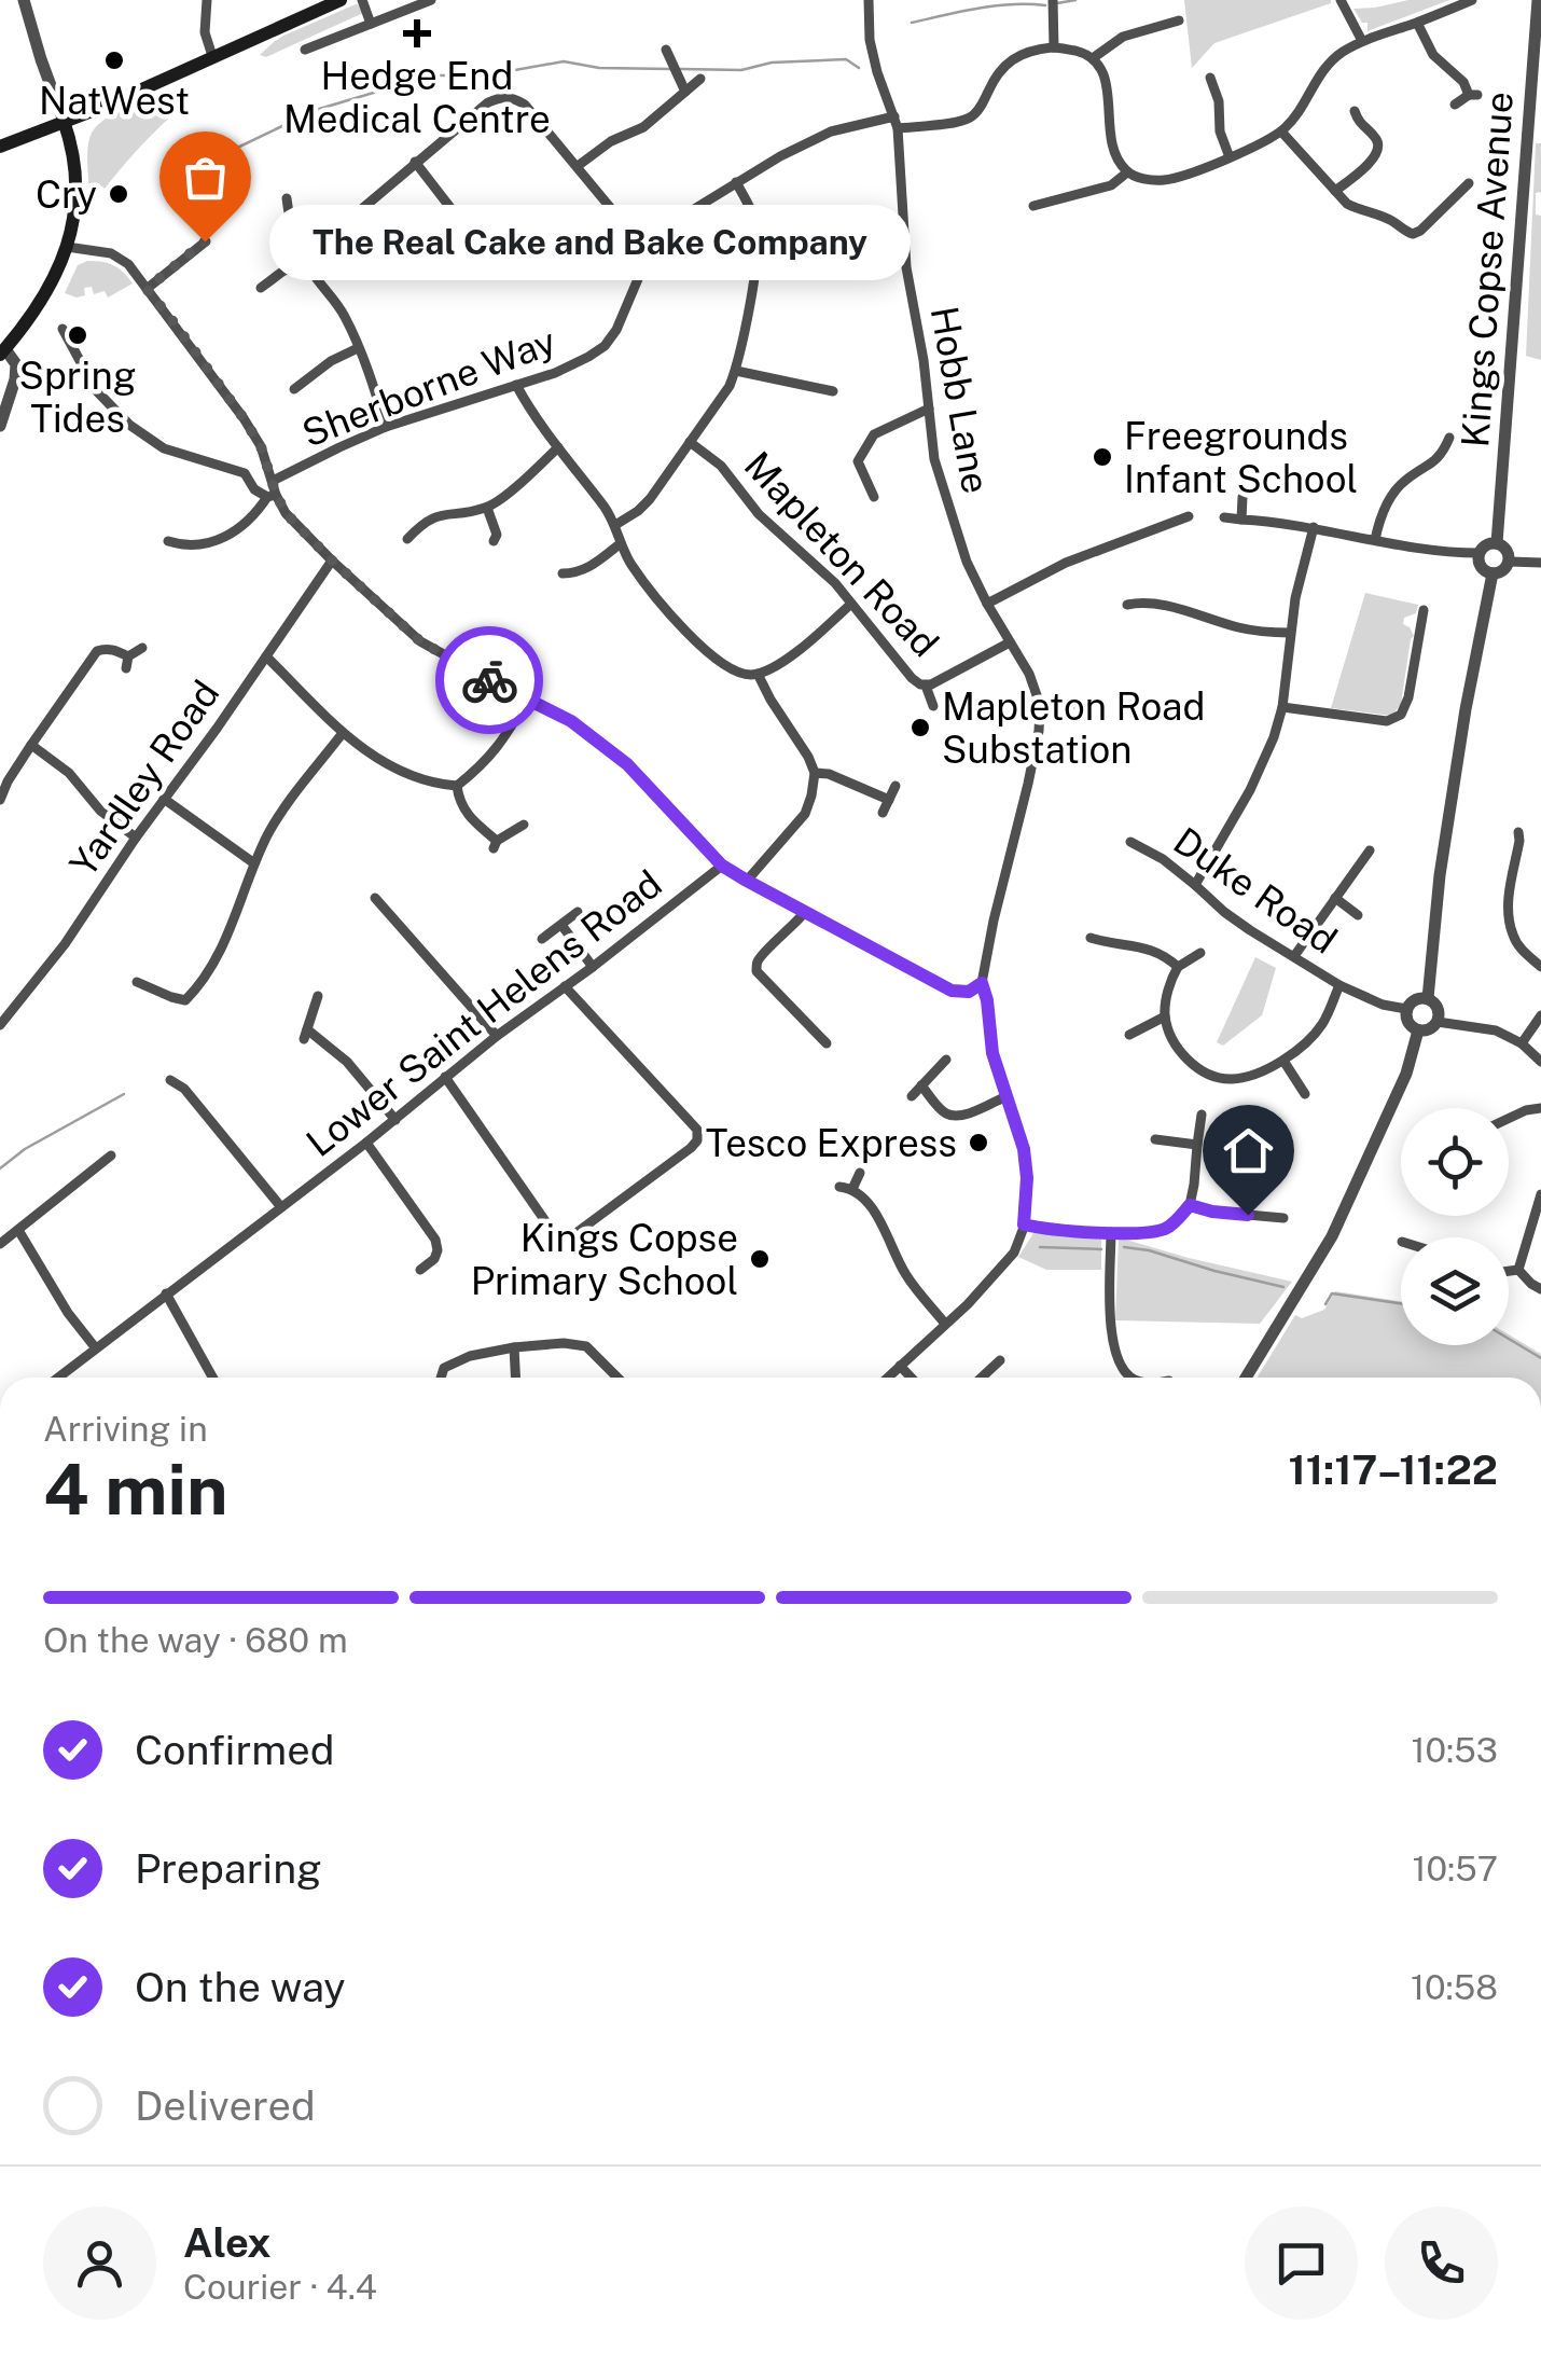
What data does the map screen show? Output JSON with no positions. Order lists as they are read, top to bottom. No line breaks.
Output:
{"streets":{"street":["Kings Copse Avenue","Sherborne Way","Hobb Lane","Mapleton Road","Yardley Road","Duke Road","Lower Saint Helens Road"]},"crossings":[["Sherborne Way","Hobb Lane"],["Hobb Lane","Mapleton Road"]],"places":{"health":["Hedge End Medical Centre"],"other":["NatWest","Cry","The Real Cake and Bake Company","Spring Tides","Freegrounds Infant School","Mapleton Road Substation","Tesco Express","Kings Copse Primary School"]},"page":{"bubble":"The Real Cake and Bake Company","heading":["4 min","Arriving in","11:17–11:22"],"panel":["Alex","Courier · 4.4"],"bar":"On the way · 680 m","list":[["Confirmed","10:53"],["Preparing","10:57"],["On the way","10:58"],"Delivered"]}}
